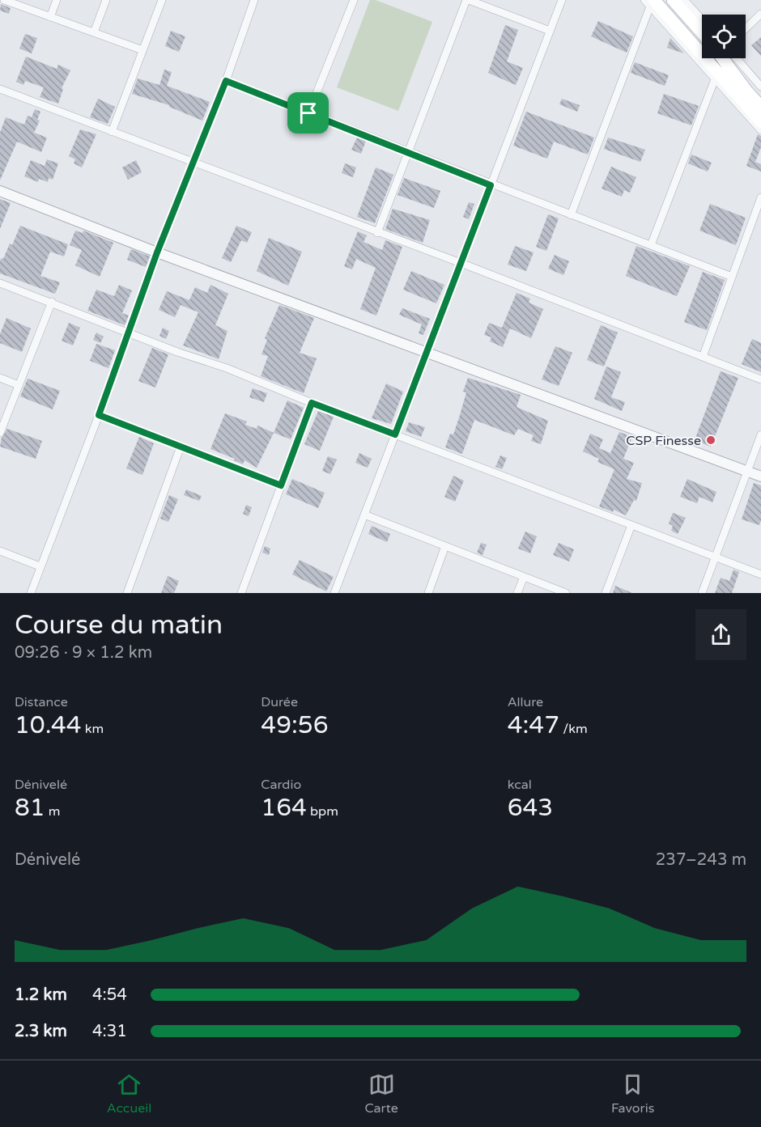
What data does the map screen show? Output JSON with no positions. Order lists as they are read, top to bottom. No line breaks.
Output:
{"places":["CSP Finesse"],"page":{"heading":["Course du matin","09:26 · 9 × 1.2 km"],"stats":[["Distance","10.44 km"],["Durée","49:56"],["Allure","4:47 /km"],["Dénivelé","81 m"],["Cardio","164 bpm"],["kcal","643"]],"chart":["Dénivelé","237–243 m"],"list":[{"name":"1.2 km","note":"4:54"},{"name":"2.3 km","note":"4:31"}],"tabs":["Accueil","Carte","Favoris"]}}
